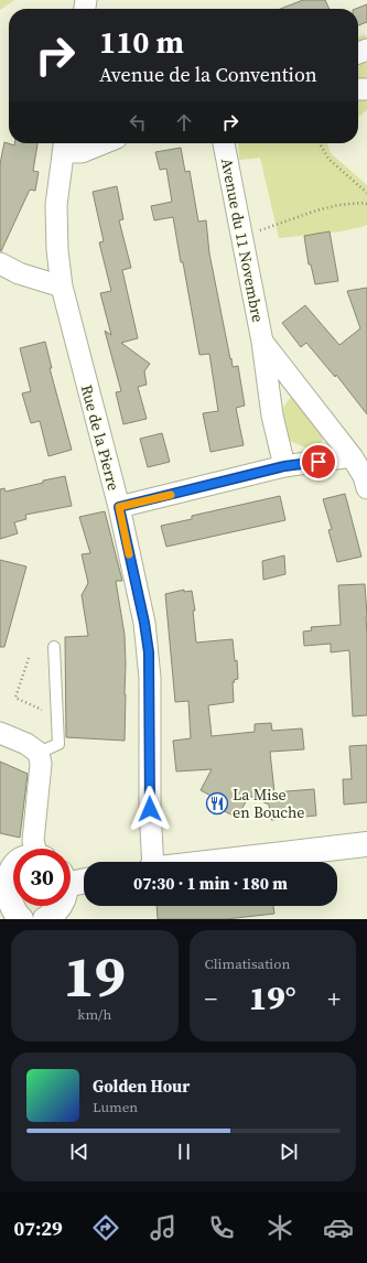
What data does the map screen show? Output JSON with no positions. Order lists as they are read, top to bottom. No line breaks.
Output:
{"streets":{"street":["Avenue du 11 Novembre","Rue de la Pierre"]},"places":{"restaurant":["La Mise en Bouche"]},"page":{"turn":["110 m","Avenue de la Convention"],"limit":"30","trip":"07:30 · 1 min · 180 m","tile":[["19","km/h"],"Climatisation"],"heat":["−","19°","+"],"song":["Golden Hour","Lumen"],"tabs":"07:29"}}
